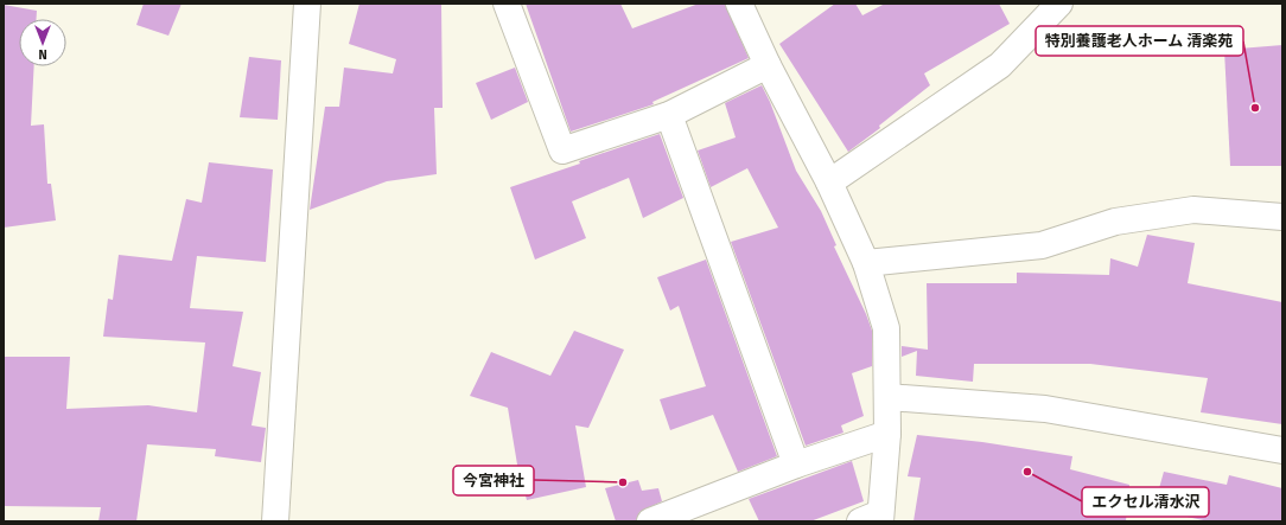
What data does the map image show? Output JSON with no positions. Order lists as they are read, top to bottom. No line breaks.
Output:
{"places":["特別養護老人ホーム 清楽苑","エクセル清水沢","今宮神社"],"north":"bottom"}
